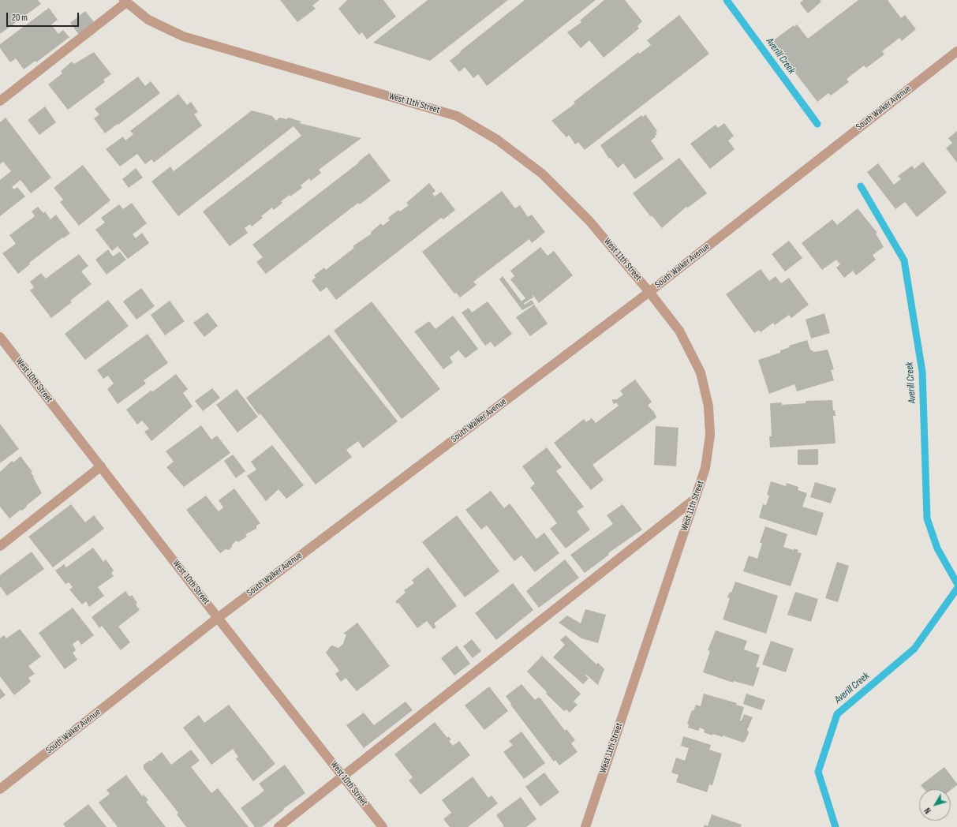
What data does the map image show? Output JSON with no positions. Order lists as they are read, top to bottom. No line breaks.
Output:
{"streets":{"street":["West 11th Street","South Walker Avenue","West 10th Street"]},"crossings":[["West 11th Street","South Walker Avenue"],["South Walker Avenue","West 10th Street"]],"water":["Averill Creek"],"scale_bar":"20 m","north":"bottom left"}
